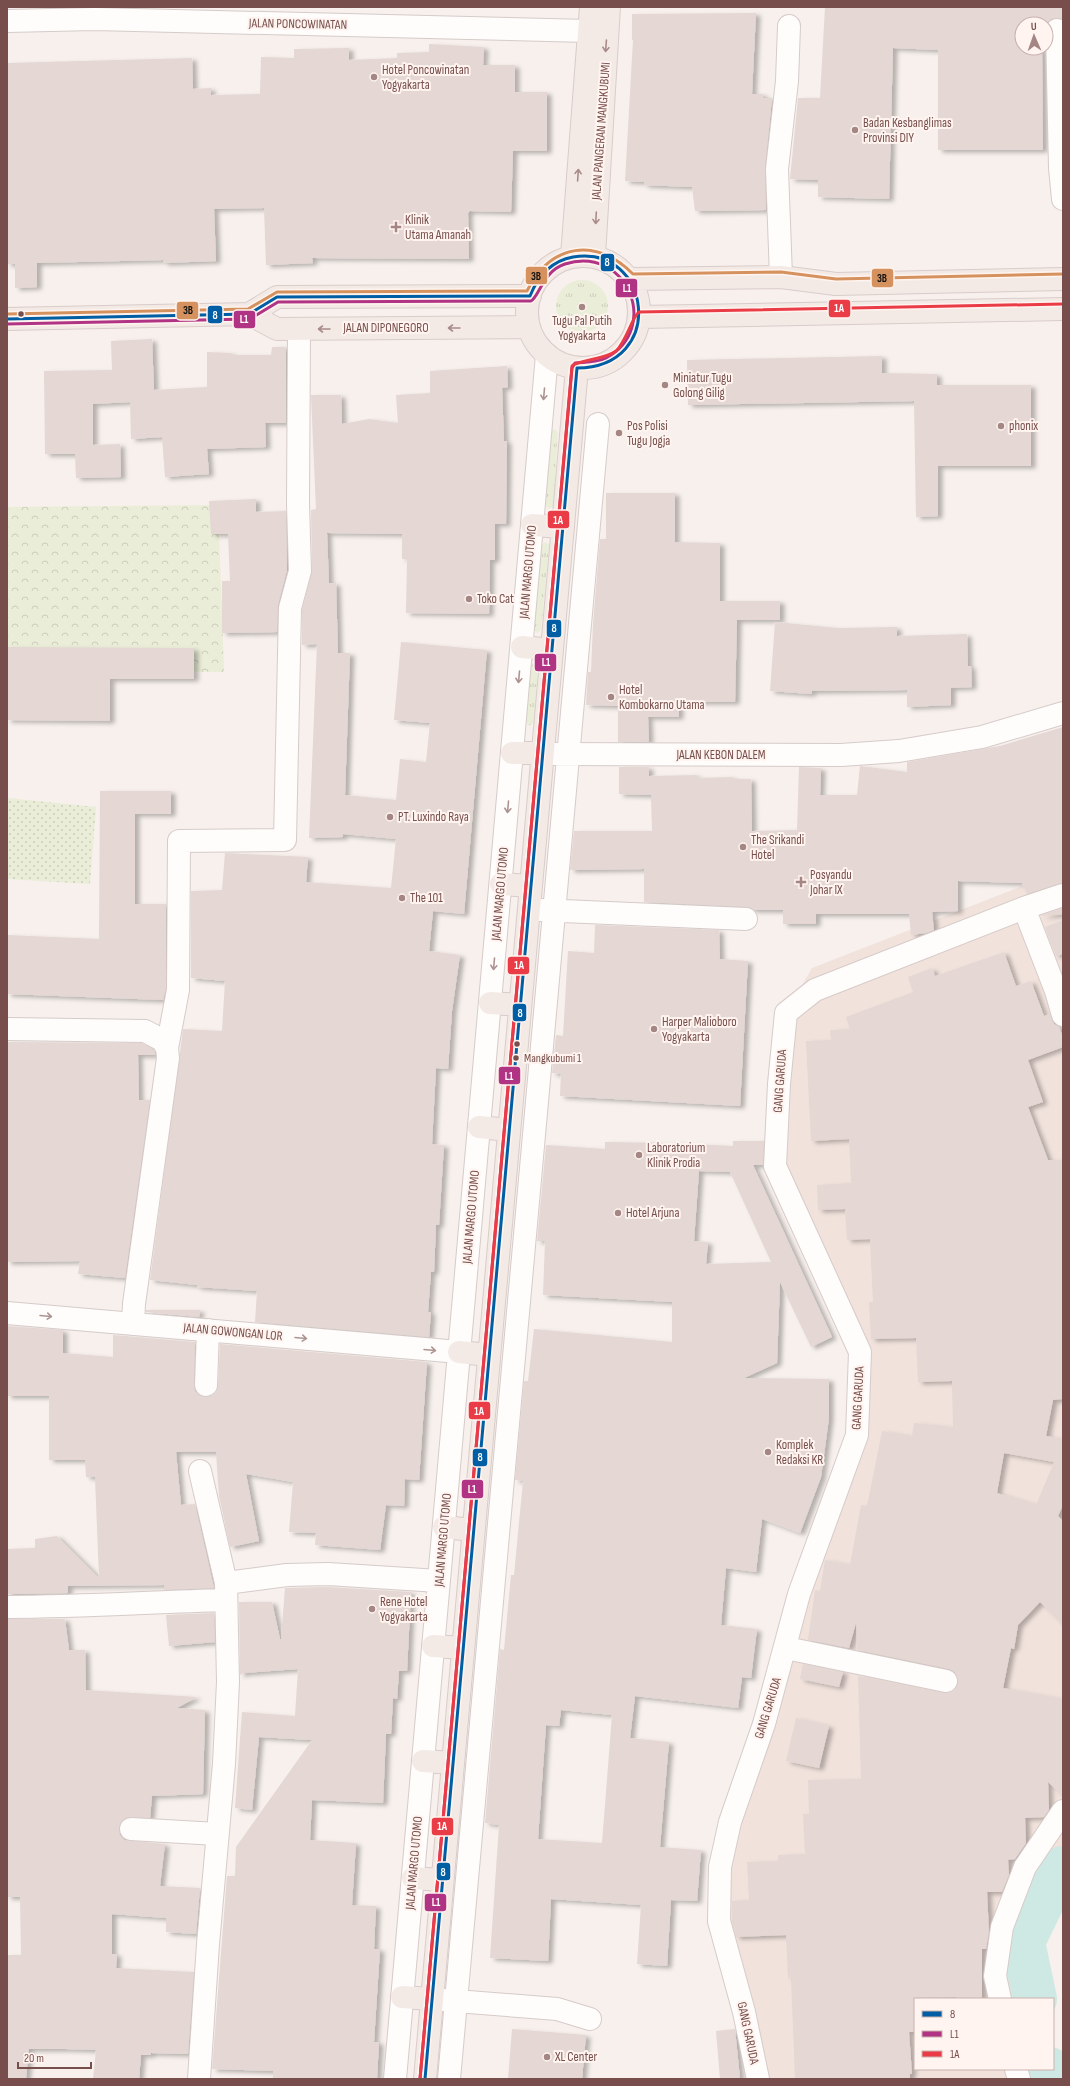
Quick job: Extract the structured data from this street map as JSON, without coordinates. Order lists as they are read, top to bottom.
{
  "streets": {
    "main road": ["JALAN PANGERAN MANGKUBUMI", "JALAN DIPONEGORO"],
    "street": [
      "JALAN PONCOWINATAN",
      "JALAN MARGO UTOMO",
      "JALAN KEBON DALEM",
      "GANG GARUDA",
      "JALAN GOWONGAN LOR"
    ]
  },
  "crossings": [
    ["JALAN PONCOWINATAN", "JALAN PANGERAN MANGKUBUMI"],
    ["JALAN PANGERAN MANGKUBUMI", "JALAN DIPONEGORO"],
    ["JALAN PANGERAN MANGKUBUMI", "JALAN MARGO UTOMO"],
    ["JALAN DIPONEGORO", "JALAN MARGO UTOMO"],
    ["JALAN MARGO UTOMO", "JALAN GOWONGAN LOR"]
  ],
  "one_way": ["JALAN GOWONGAN LOR"],
  "places": {
    "other": [
      "Hotel Poncowinatan Yogyakarta",
      "Badan Kesbanglimas Provinsi DIY",
      "Tugu Pal Putih Yogyakarta",
      "Miniatur Tugu Golong Gilig",
      "phonix",
      "Pos Polisi Tugu Jogja",
      "Toko Cat",
      "Hotel Kombokarno Utama",
      "PT. Luxindo Raya",
      "The Srikandi Hotel",
      "The 101",
      "Harper Malioboro Yogyakarta",
      "Mangkubumi 1",
      "Laboratorium Klinik Prodia",
      "Hotel Arjuna",
      "Komplek Redaksi KR",
      "Rene Hotel Yogyakarta",
      "XL Center"
    ],
    "health": ["Klinik Utama Amanah", "Posyandu Johar IX"]
  },
  "lines": [
    "transit line 3B",
    "transit line 8",
    "transit line L1",
    "transit line 1A"
  ],
  "legend": ["8", "L1", "1A"],
  "scale_bar": "20 m",
  "north": "top"
}
